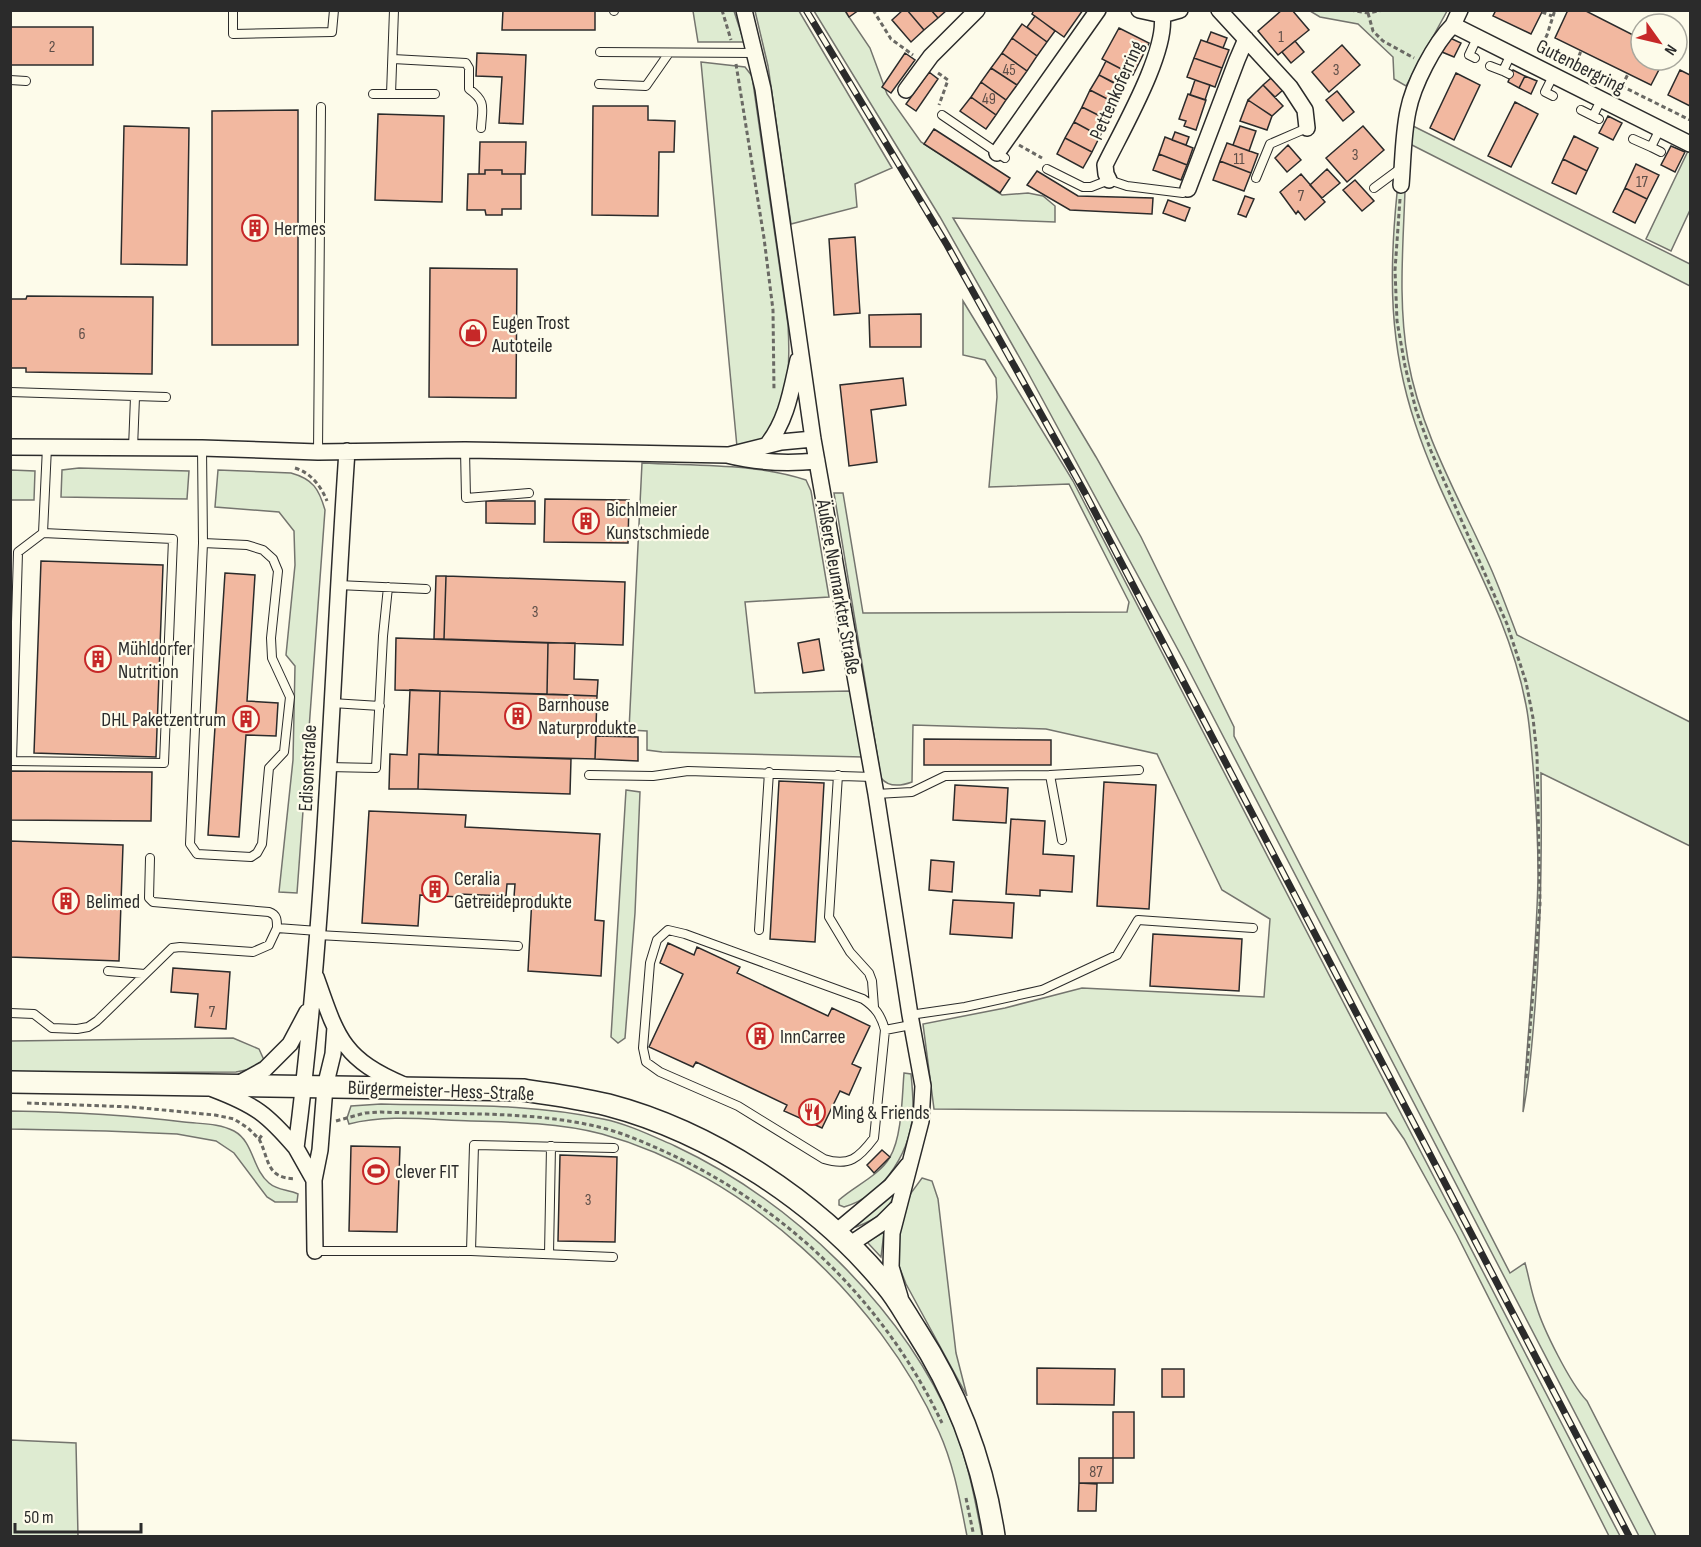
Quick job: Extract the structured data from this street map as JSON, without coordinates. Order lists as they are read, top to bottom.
{
  "streets": {
    "main road": ["Äußere Neumarkter Straße", "Bürgermeister-Hess-Straße"],
    "street": ["Gutenbergring", "Pettenkoferring", "Edisonstraße"]
  },
  "crossings": [
    ["Äußere Neumarkter Straße", "Bürgermeister-Hess-Straße"],
    ["Edisonstraße", "Bürgermeister-Hess-Straße"]
  ],
  "places": {
    "building": [
      "Hermes",
      "Bichlmeier Kunstschmiede",
      "Mühldorfer Nutrition",
      "Barnhouse Naturprodukte",
      "DHL Paketzentrum",
      "Ceralia Getreideprodukte",
      "Belimed",
      "InnCarree"
    ],
    "shop": ["Eugen Trost Autoteile"],
    "restaurant": ["Ming & Friends"],
    "sports": ["clever FIT"]
  },
  "house_numbers": [
    "1",
    "2",
    "45",
    "3",
    "49",
    "3",
    "11",
    "17",
    "7",
    "6",
    "3",
    "7",
    "3",
    "87"
  ],
  "scale_bar": "50 m",
  "north": "bottom right"
}
